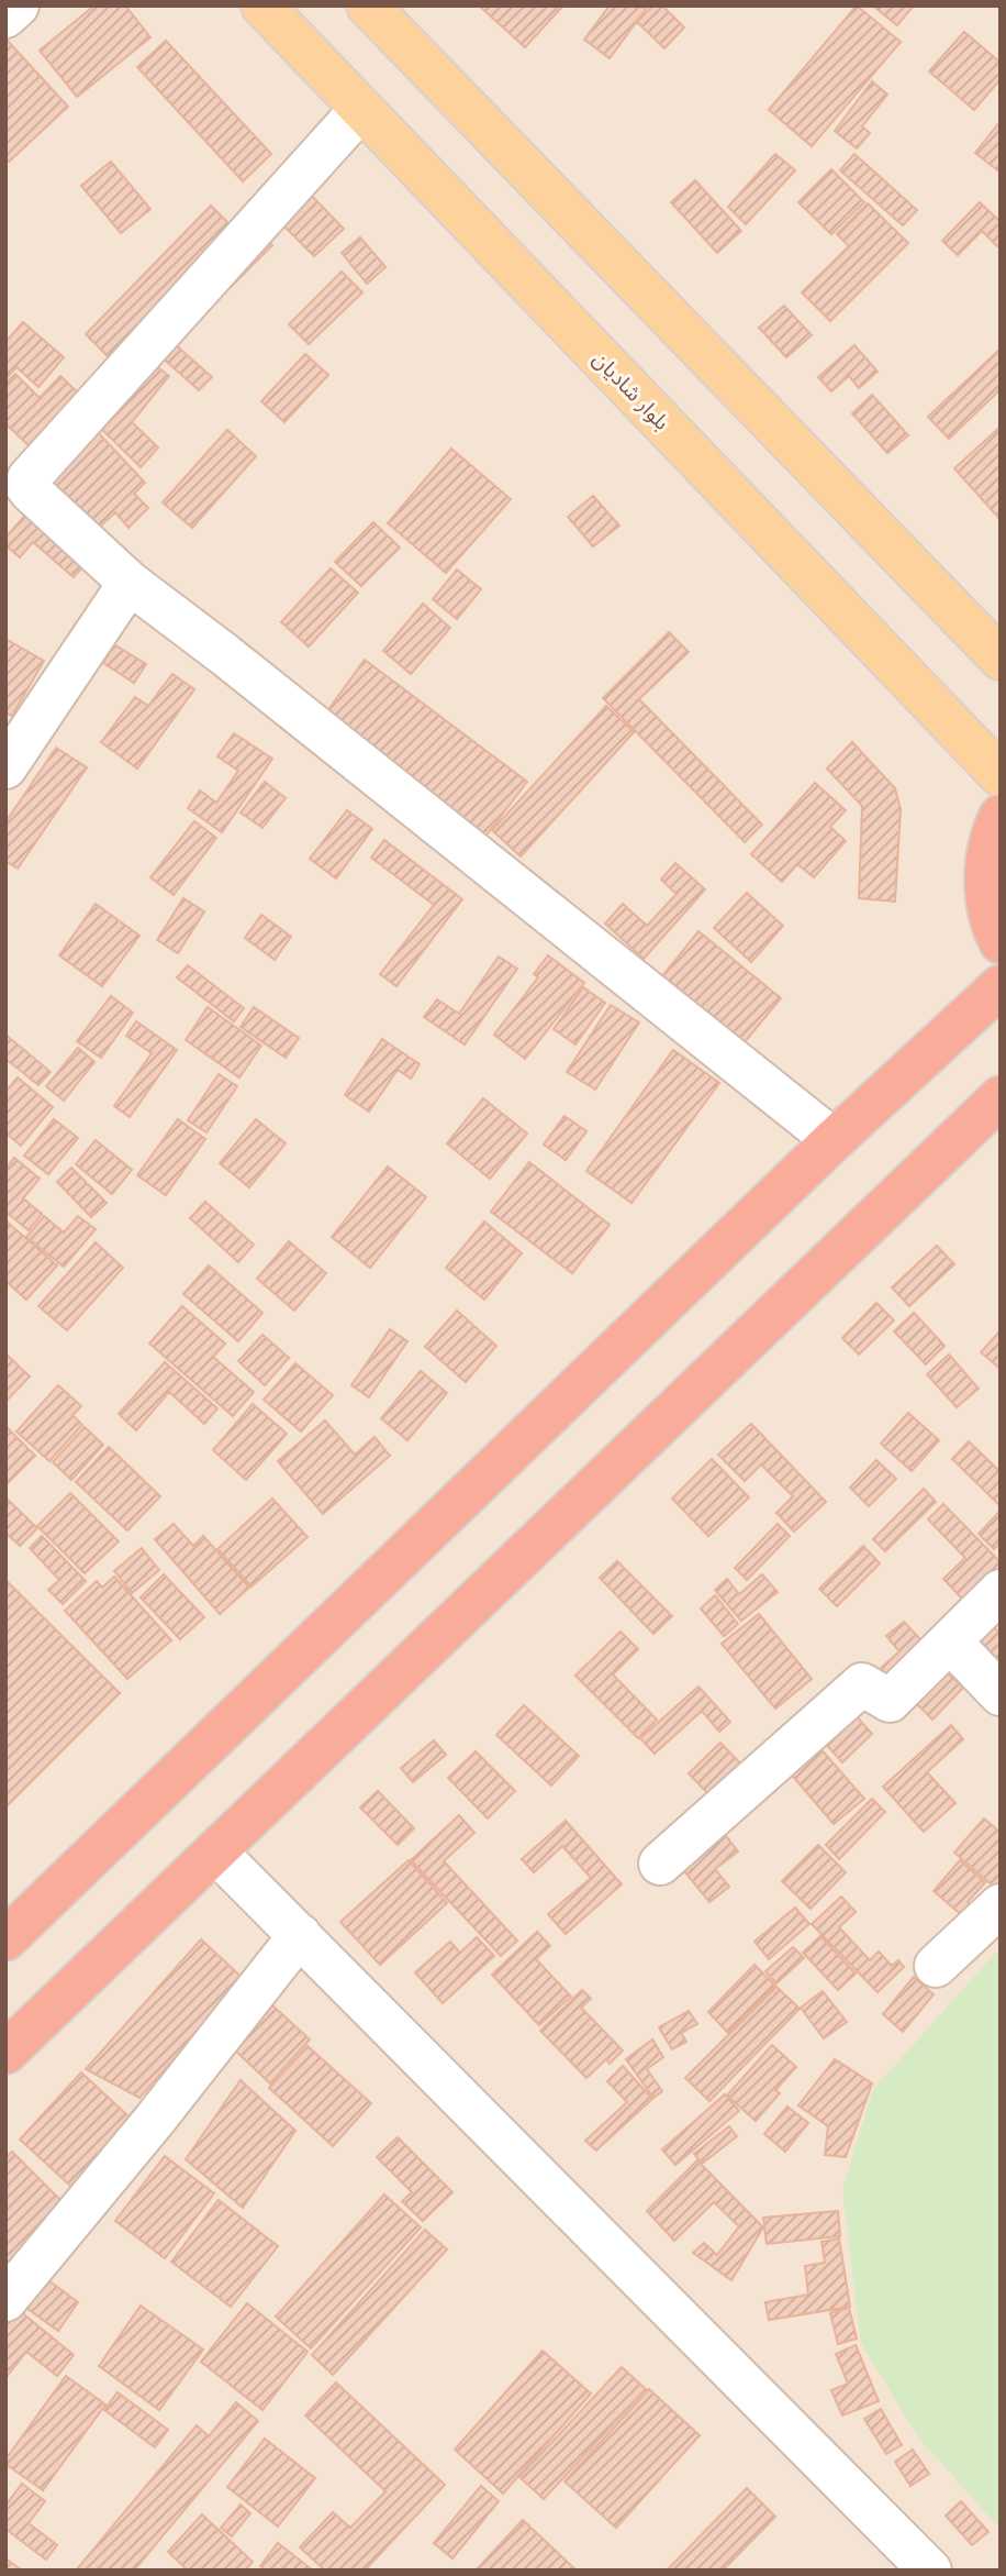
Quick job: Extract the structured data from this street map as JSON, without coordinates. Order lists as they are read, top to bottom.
{
  "streets": {
    "main road": ["بلوار شادیان"]
  }
}
